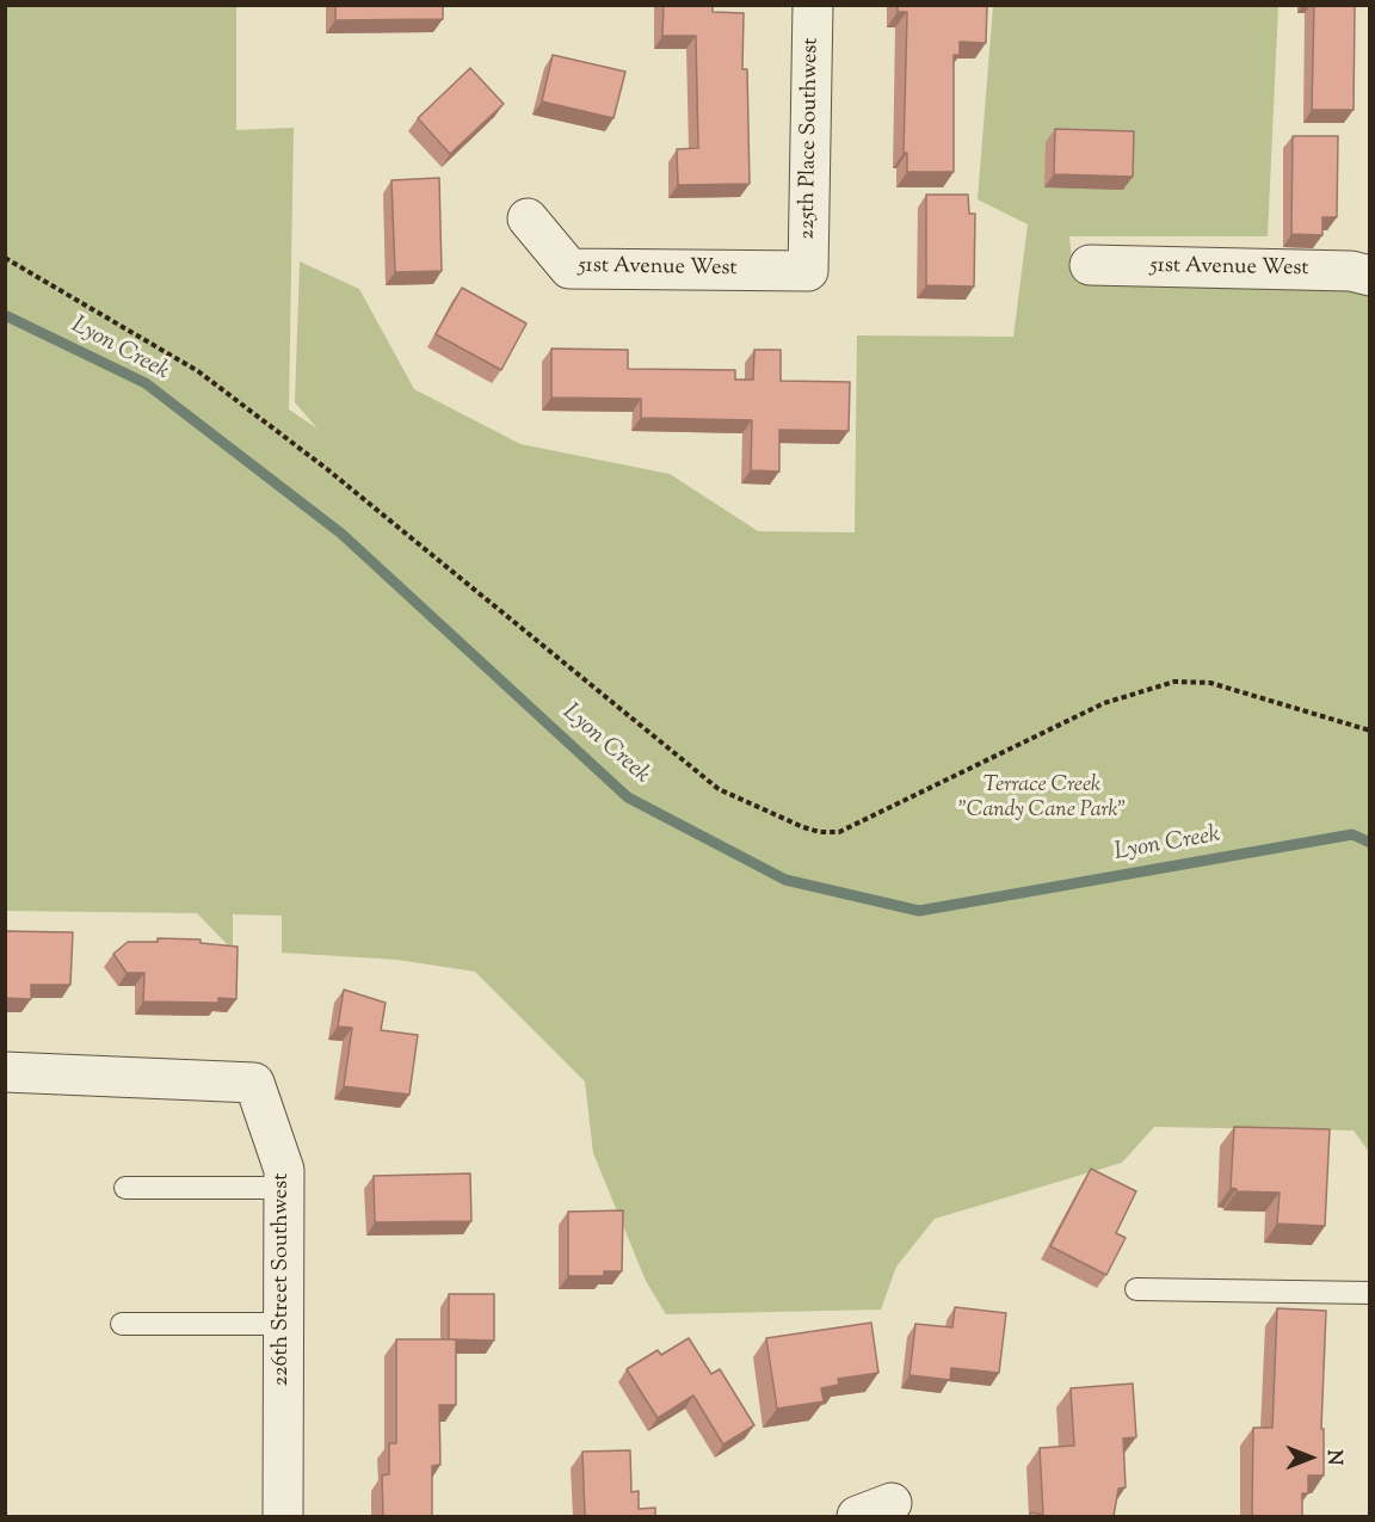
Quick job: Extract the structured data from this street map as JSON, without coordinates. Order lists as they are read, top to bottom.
{
  "streets": {
    "street": ["225th Place Southwest", "51st Avenue West", "226th Street Southwest"]
  },
  "crossings": [
    ["225th Place Southwest", "51st Avenue West"]
  ],
  "water": ["Lyon Creek"],
  "parks": ["Terrace Creek \"Candy Cane Park\""],
  "north": "right"
}
